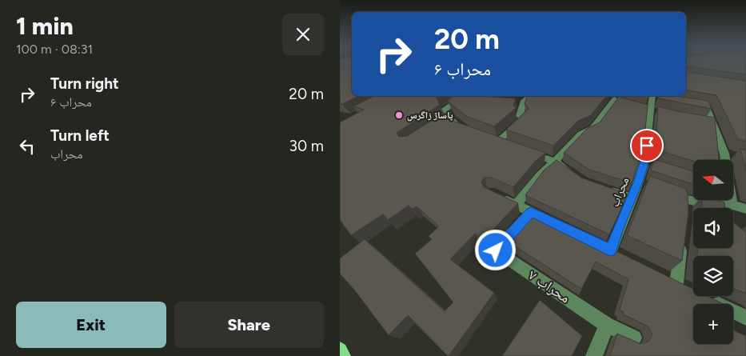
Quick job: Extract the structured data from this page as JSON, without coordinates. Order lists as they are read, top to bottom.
{
  "streets": {
    "street": ["محراب", "محراب ۷"]
  },
  "places": ["پاساژ زاگرس"],
  "north": "left",
  "page": {
    "heading": ["1 min", "100 m · 08:31"],
    "turn": ["20 m", "محراب ۶"],
    "list": [
      {
        "name": "Turn right",
        "note": "محراب ۶",
        "value": "20 m"
      },
      {
        "name": "Turn left",
        "note": "محراب",
        "value": "30 m"
      }
    ],
    "map_buttons": "+",
    "buttons": ["Exit", "Share"]
  }
}
